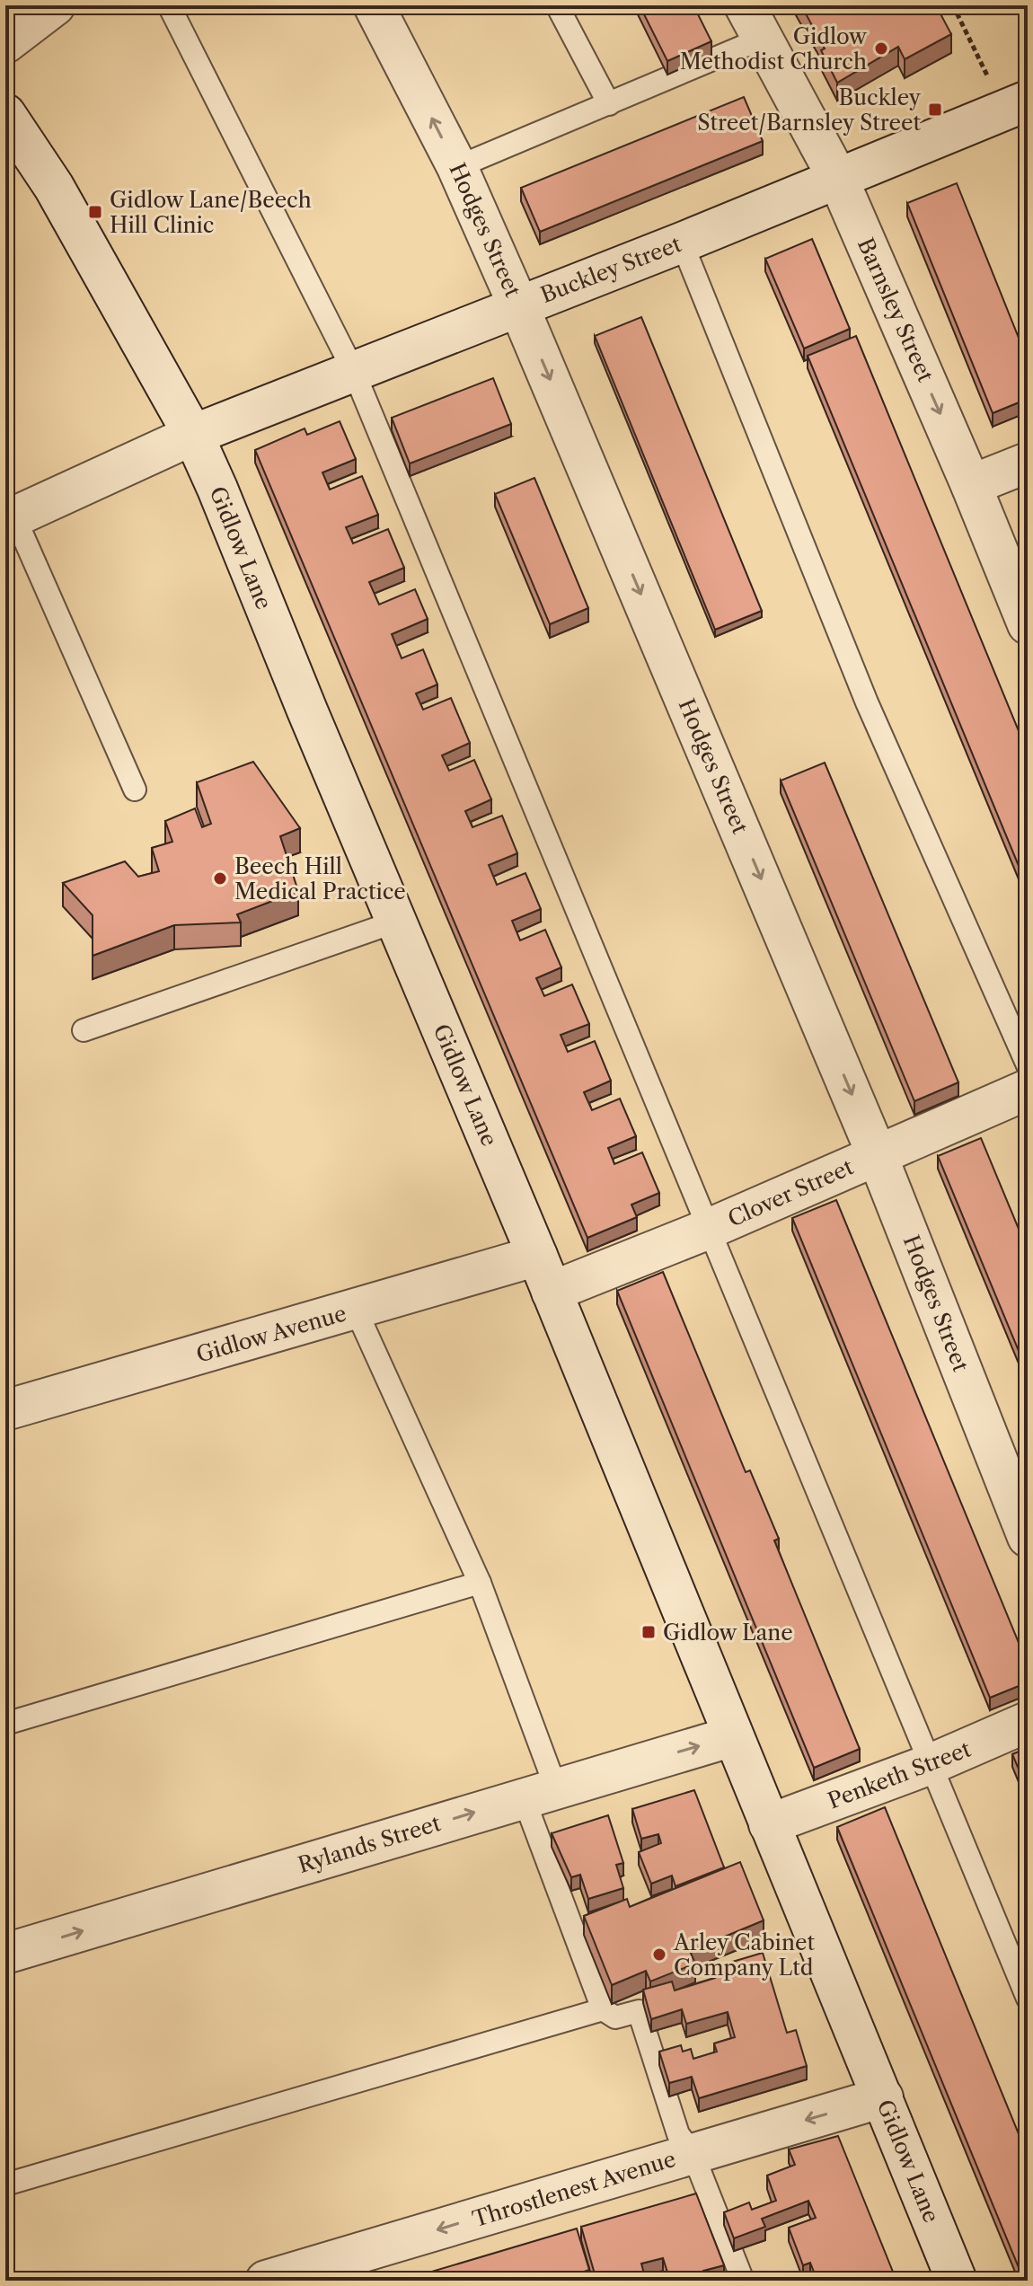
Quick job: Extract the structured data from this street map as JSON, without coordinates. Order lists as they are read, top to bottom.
{
  "streets": {
    "street": [
      "Hodges Street",
      "Buckley Street",
      "Barnsley Street",
      "Gidlow Lane",
      "Clover Street",
      "Gidlow Avenue",
      "Penketh Street",
      "Rylands Street",
      "Throstlenest Avenue"
    ]
  },
  "crossings": [
    ["Hodges Street", "Buckley Street"],
    ["Hodges Street", "Clover Street"],
    ["Buckley Street", "Barnsley Street"],
    ["Buckley Street", "Gidlow Lane"],
    ["Gidlow Lane", "Clover Street"],
    ["Gidlow Lane", "Gidlow Avenue"],
    ["Gidlow Lane", "Penketh Street"],
    ["Gidlow Lane", "Rylands Street"],
    ["Gidlow Lane", "Throstlenest Avenue"]
  ],
  "one_way": ["Barnsley Street", "Rylands Street", "Throstlenest Avenue"],
  "places": {
    "other": ["Gidlow Methodist Church", "Beech Hill Medical Practice", "Arley Cabinet Company Ltd"],
    "transit": ["Buckley Street/Barnsley Street", "Gidlow Lane/Beech Hill Clinic", "Gidlow Lane"]
  }
}
